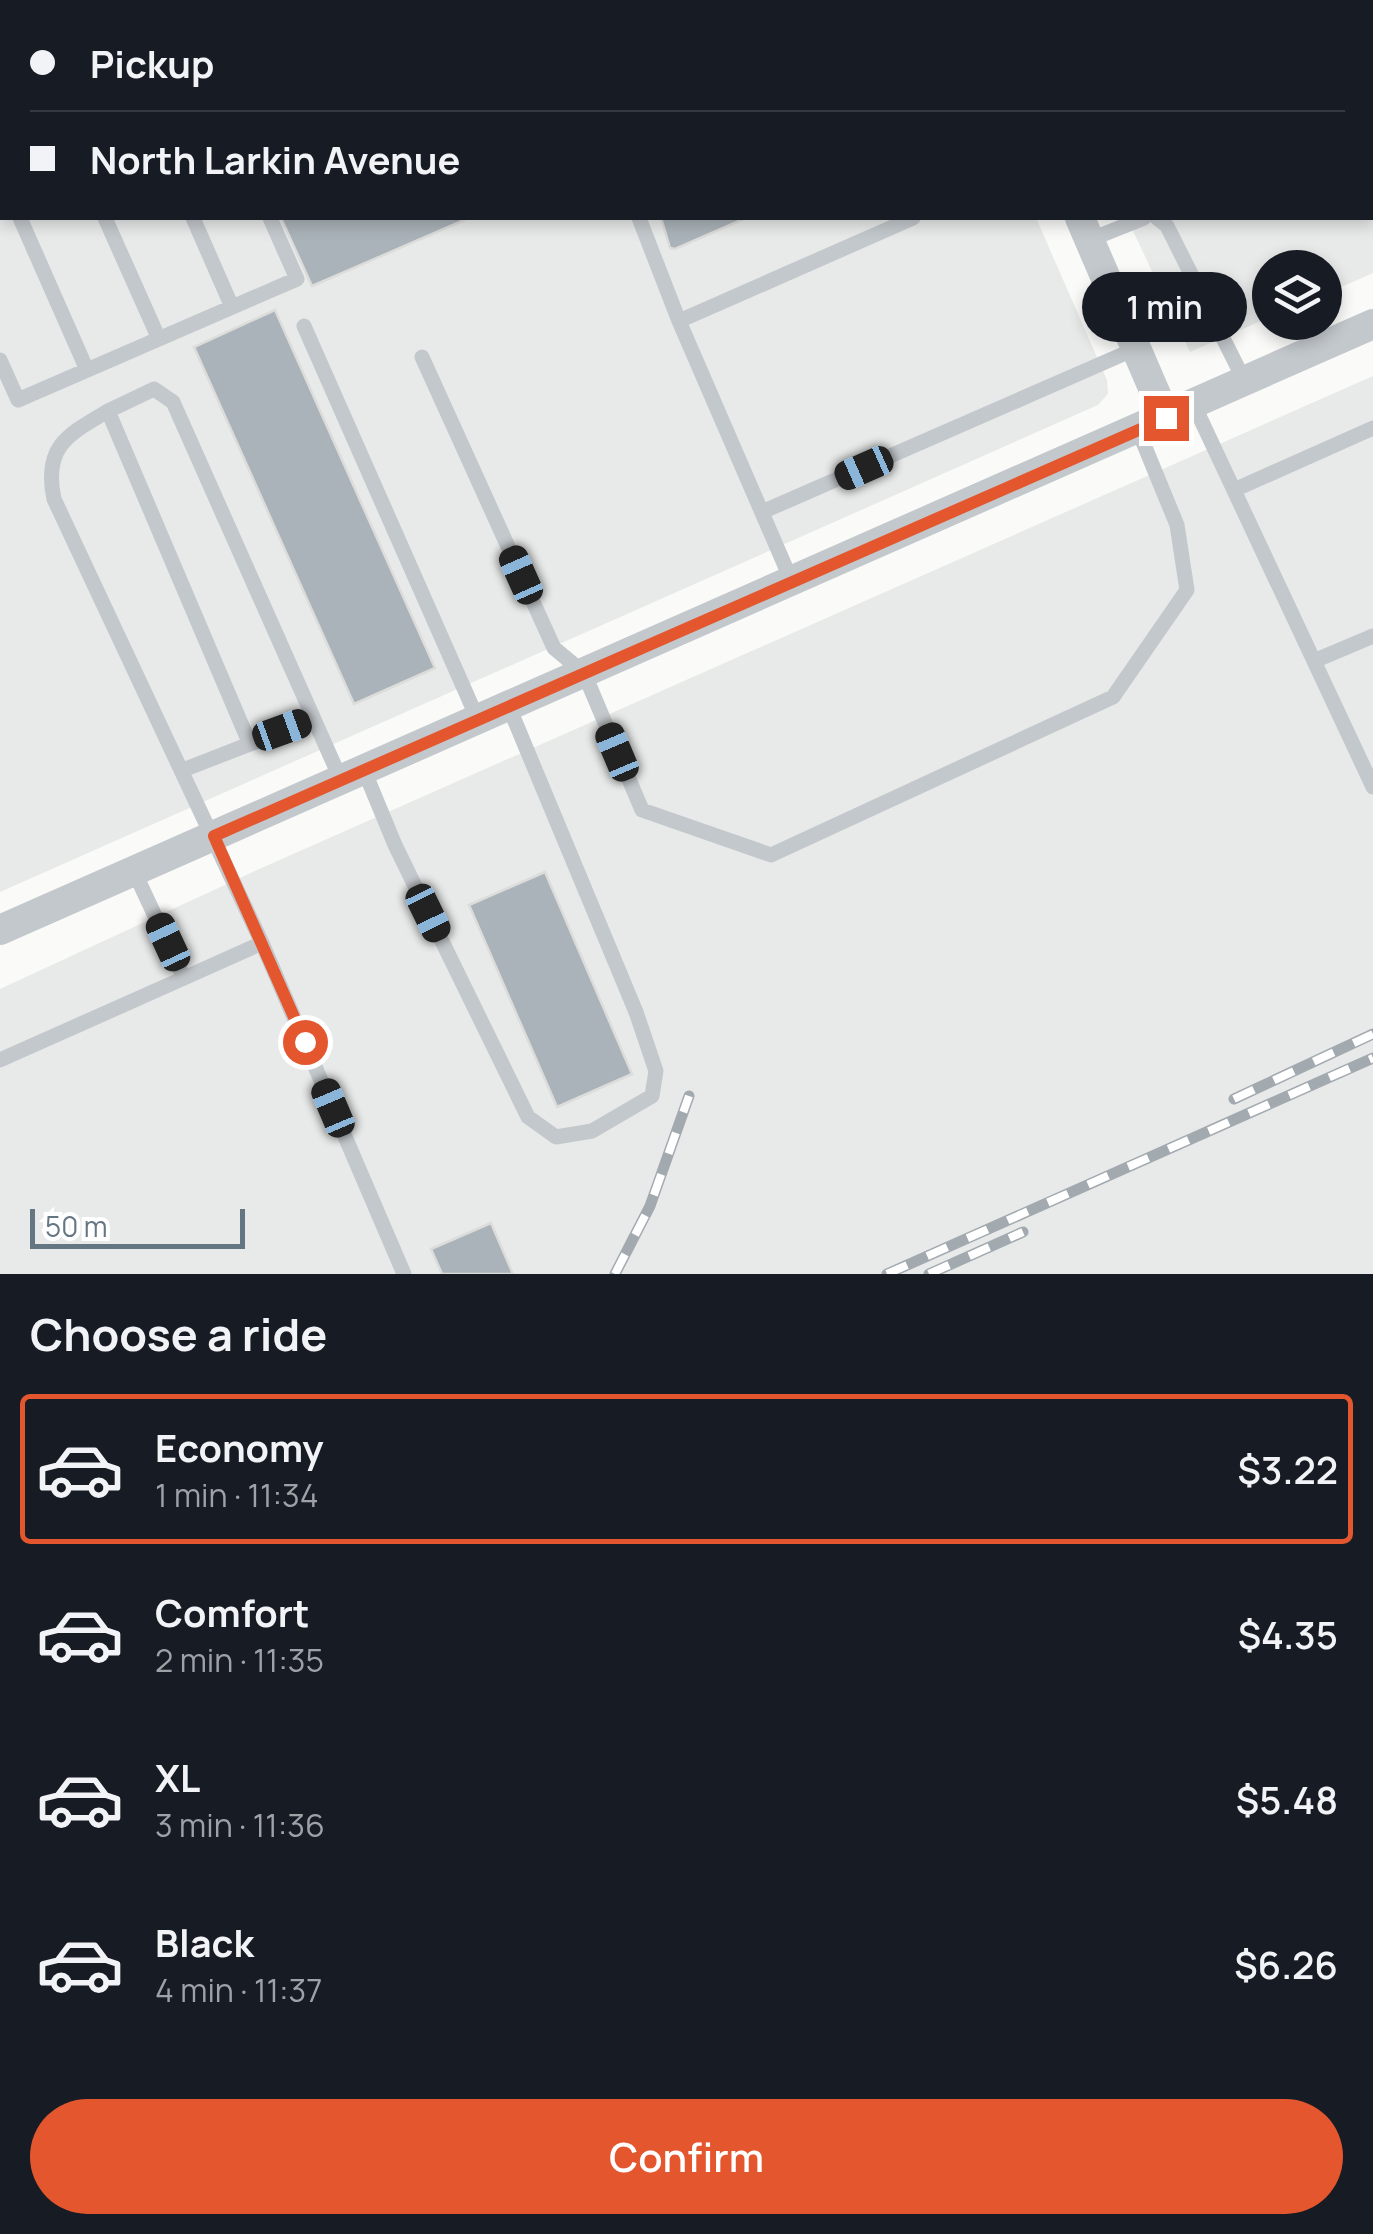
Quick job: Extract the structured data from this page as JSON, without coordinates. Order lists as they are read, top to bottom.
{
  "scale_bar": "50 m",
  "page": {
    "banner": ["Pickup", "North Larkin Avenue"],
    "bubble": "1 min",
    "scale": "50 m",
    "heading": "Choose a ride",
    "list": [
      {
        "name": "Economy",
        "note": "1 min · 11:34",
        "value": "$3.22"
      },
      {
        "name": "Comfort",
        "note": "2 min · 11:35",
        "value": "$4.35"
      },
      {
        "name": "XL",
        "note": "3 min · 11:36",
        "value": "$5.48"
      },
      {
        "name": "Black",
        "note": "4 min · 11:37",
        "value": "$6.26"
      }
    ],
    "buttons": "Confirm"
  }
}
